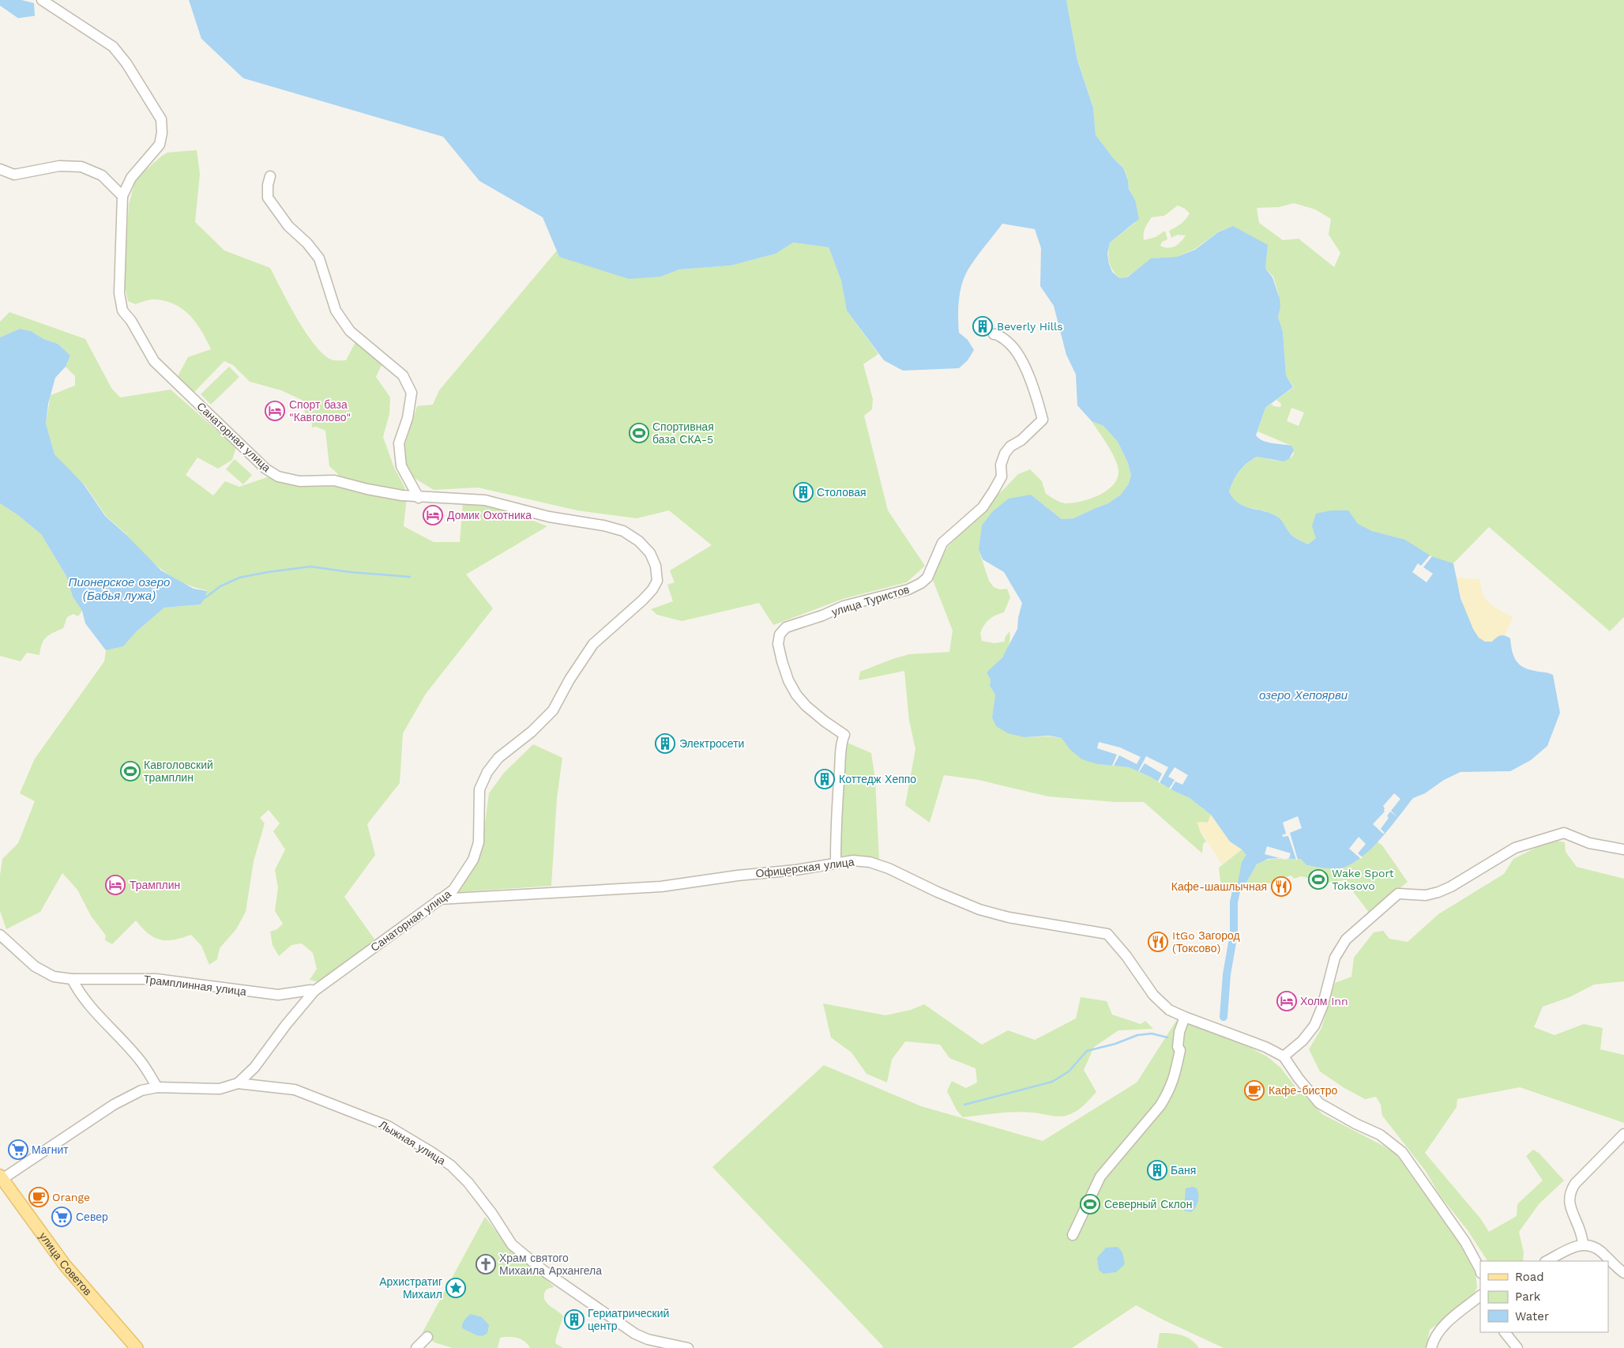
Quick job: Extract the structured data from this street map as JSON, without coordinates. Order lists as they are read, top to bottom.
{
  "streets": {
    "main road": ["улица Советов"],
    "street": [
      "Санаторная улица",
      "улица Туристов",
      "Офицерская улица",
      "Трамплинная улица",
      "Лыжная улица"
    ]
  },
  "crossings": [
    ["Санаторная улица", "Офицерская улица"],
    ["Санаторная улица", "Трамплинная улица"],
    ["Санаторная улица", "Лыжная улица"],
    ["Санаторная улица", "улица Советов"],
    ["улица Туристов", "Офицерская улица"]
  ],
  "water": ["Пионерское озеро (Бабья лужа)", "озеро Хепоярви"],
  "places": {
    "building": [
      "Beverly Hills",
      "Столовая",
      "Электросети",
      "Коттедж Хеппо",
      "Баня",
      "Гериатрический центр"
    ],
    "hotel": [
      "Спорт база \"Кавголово\"",
      "Домик Охотника",
      "Трамплин",
      "Холм Inn"
    ],
    "sports": [
      "Спортивная база СКА-5",
      "Кавголовский трамплин",
      "Wake Sport Toksovo",
      "Северный Склон"
    ],
    "restaurant": ["Кафе-шашлычная", "ItGo Загород (Токсово)"],
    "cafe": ["Кафе-бистро", "Orange"],
    "supermarket": ["Магнит", "Север"],
    "church": ["Храм святого Михаила Архангела"],
    "place": ["Архистратиг Михаил"]
  },
  "legend": ["Road", "Park", "Water"]
}
